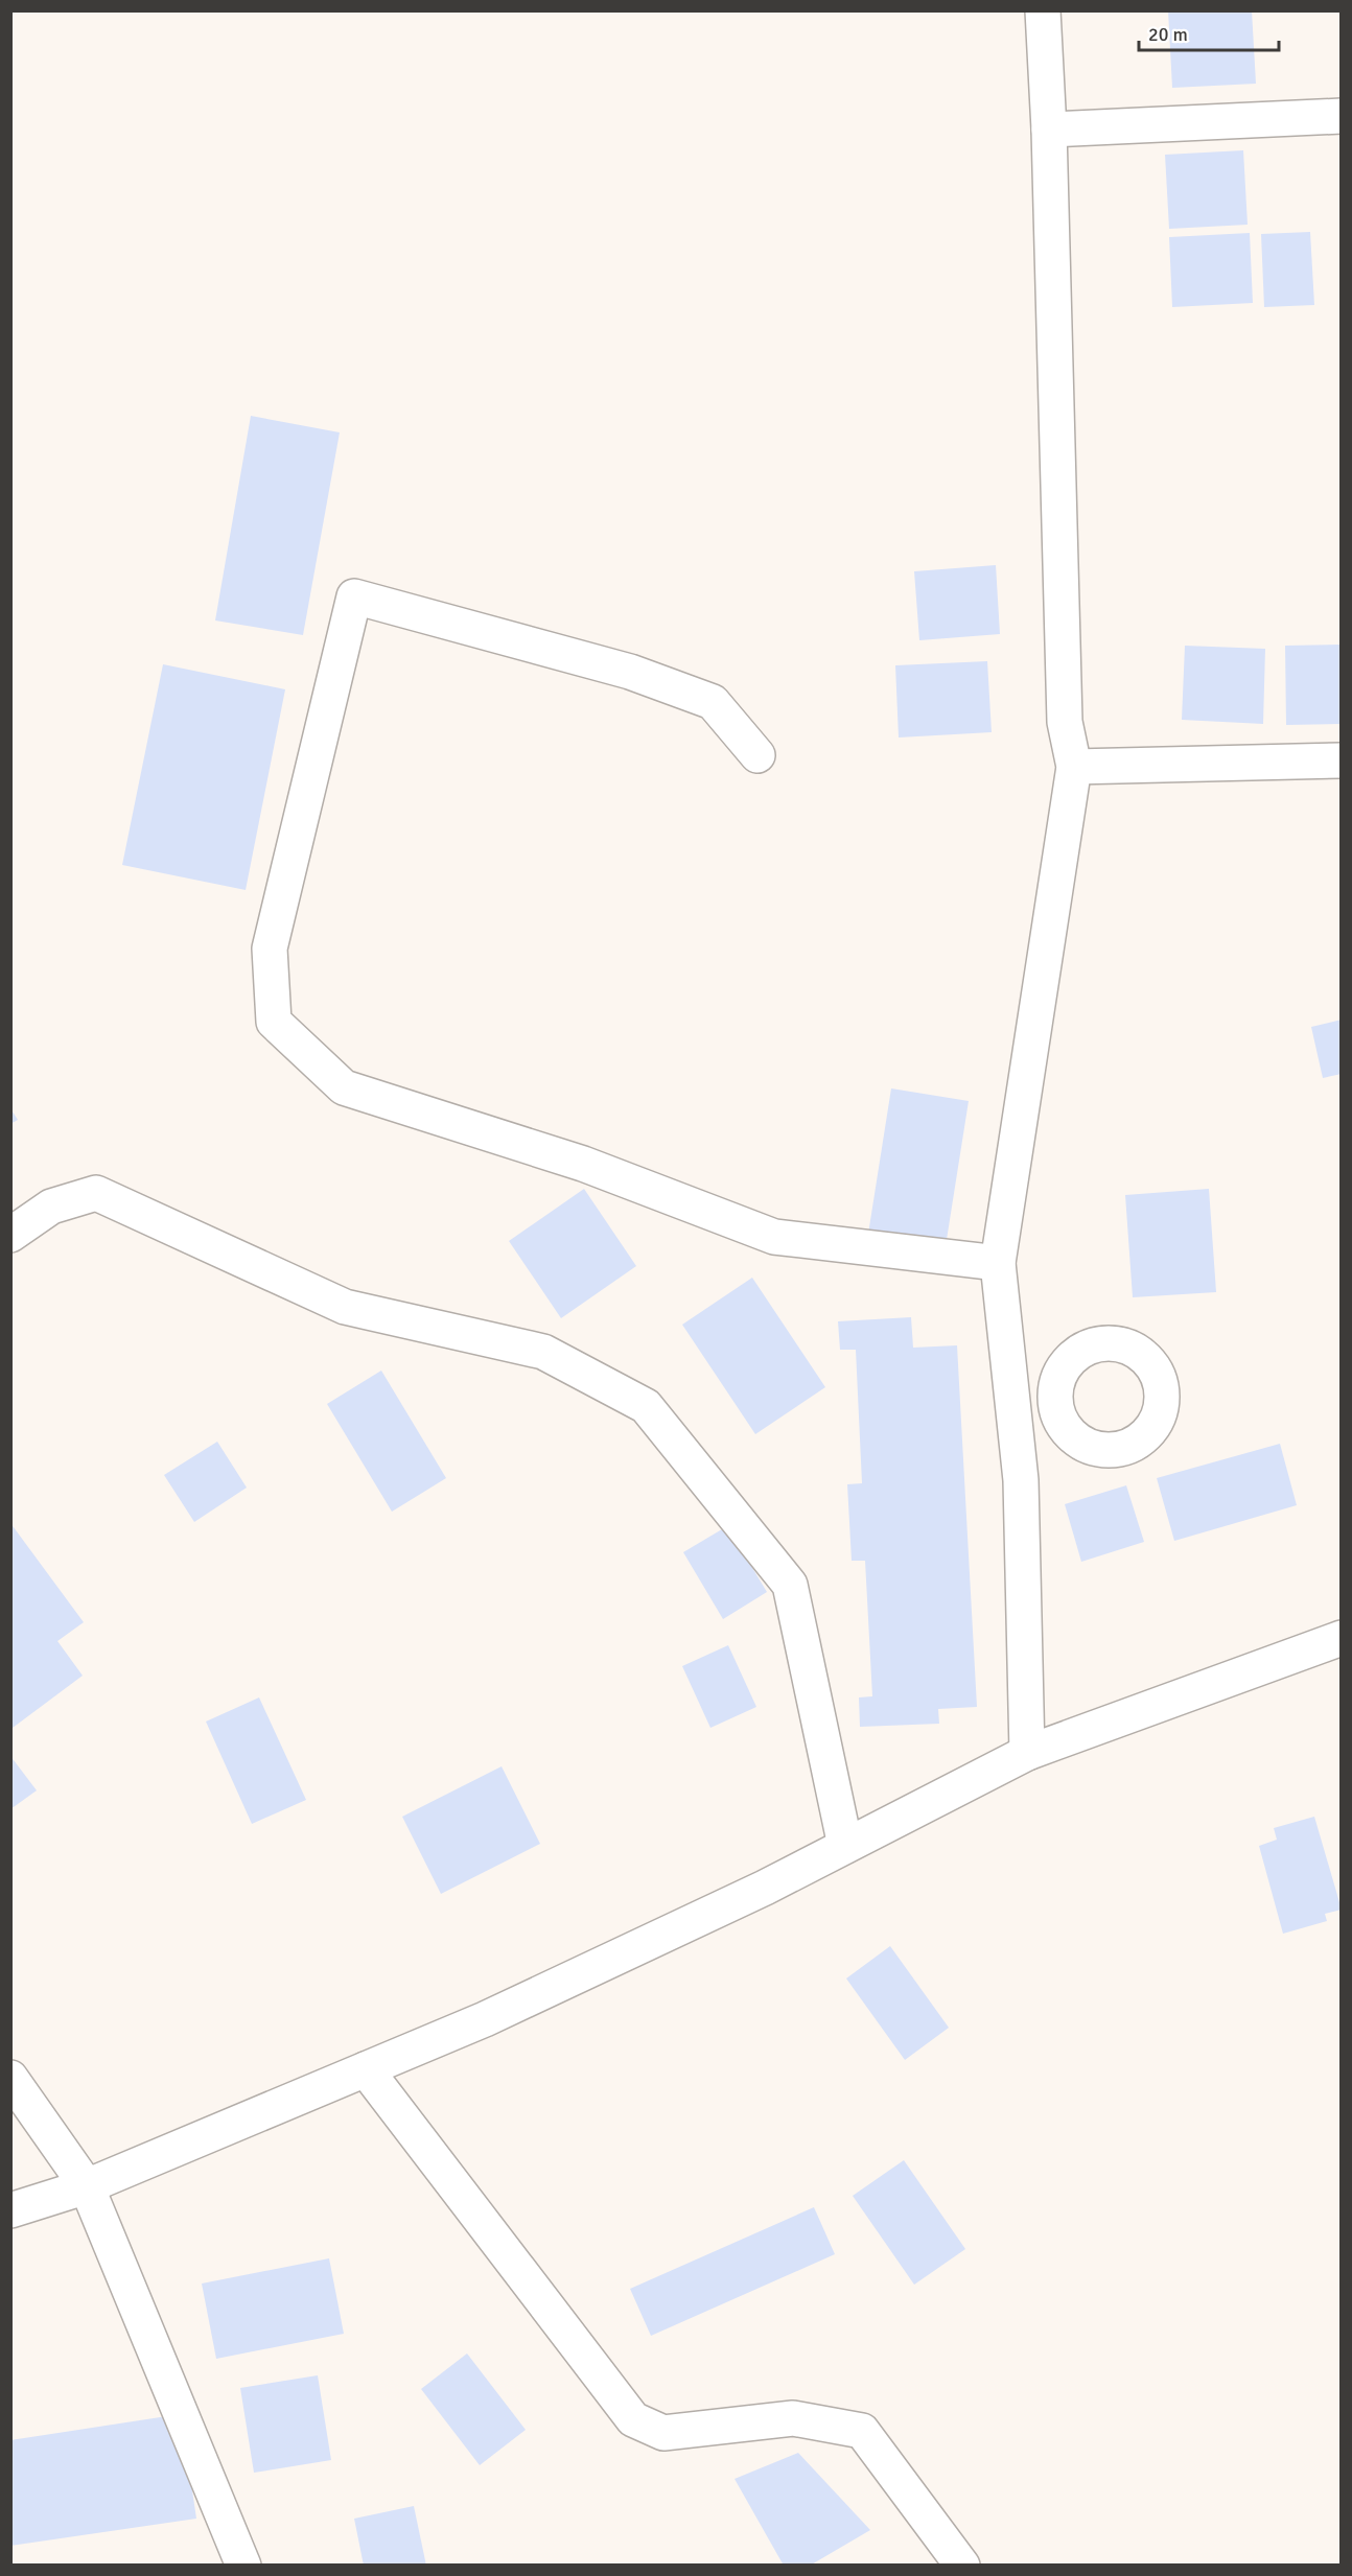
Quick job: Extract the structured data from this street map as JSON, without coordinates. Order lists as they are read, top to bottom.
{
  "scale_bar": "20 m"
}
